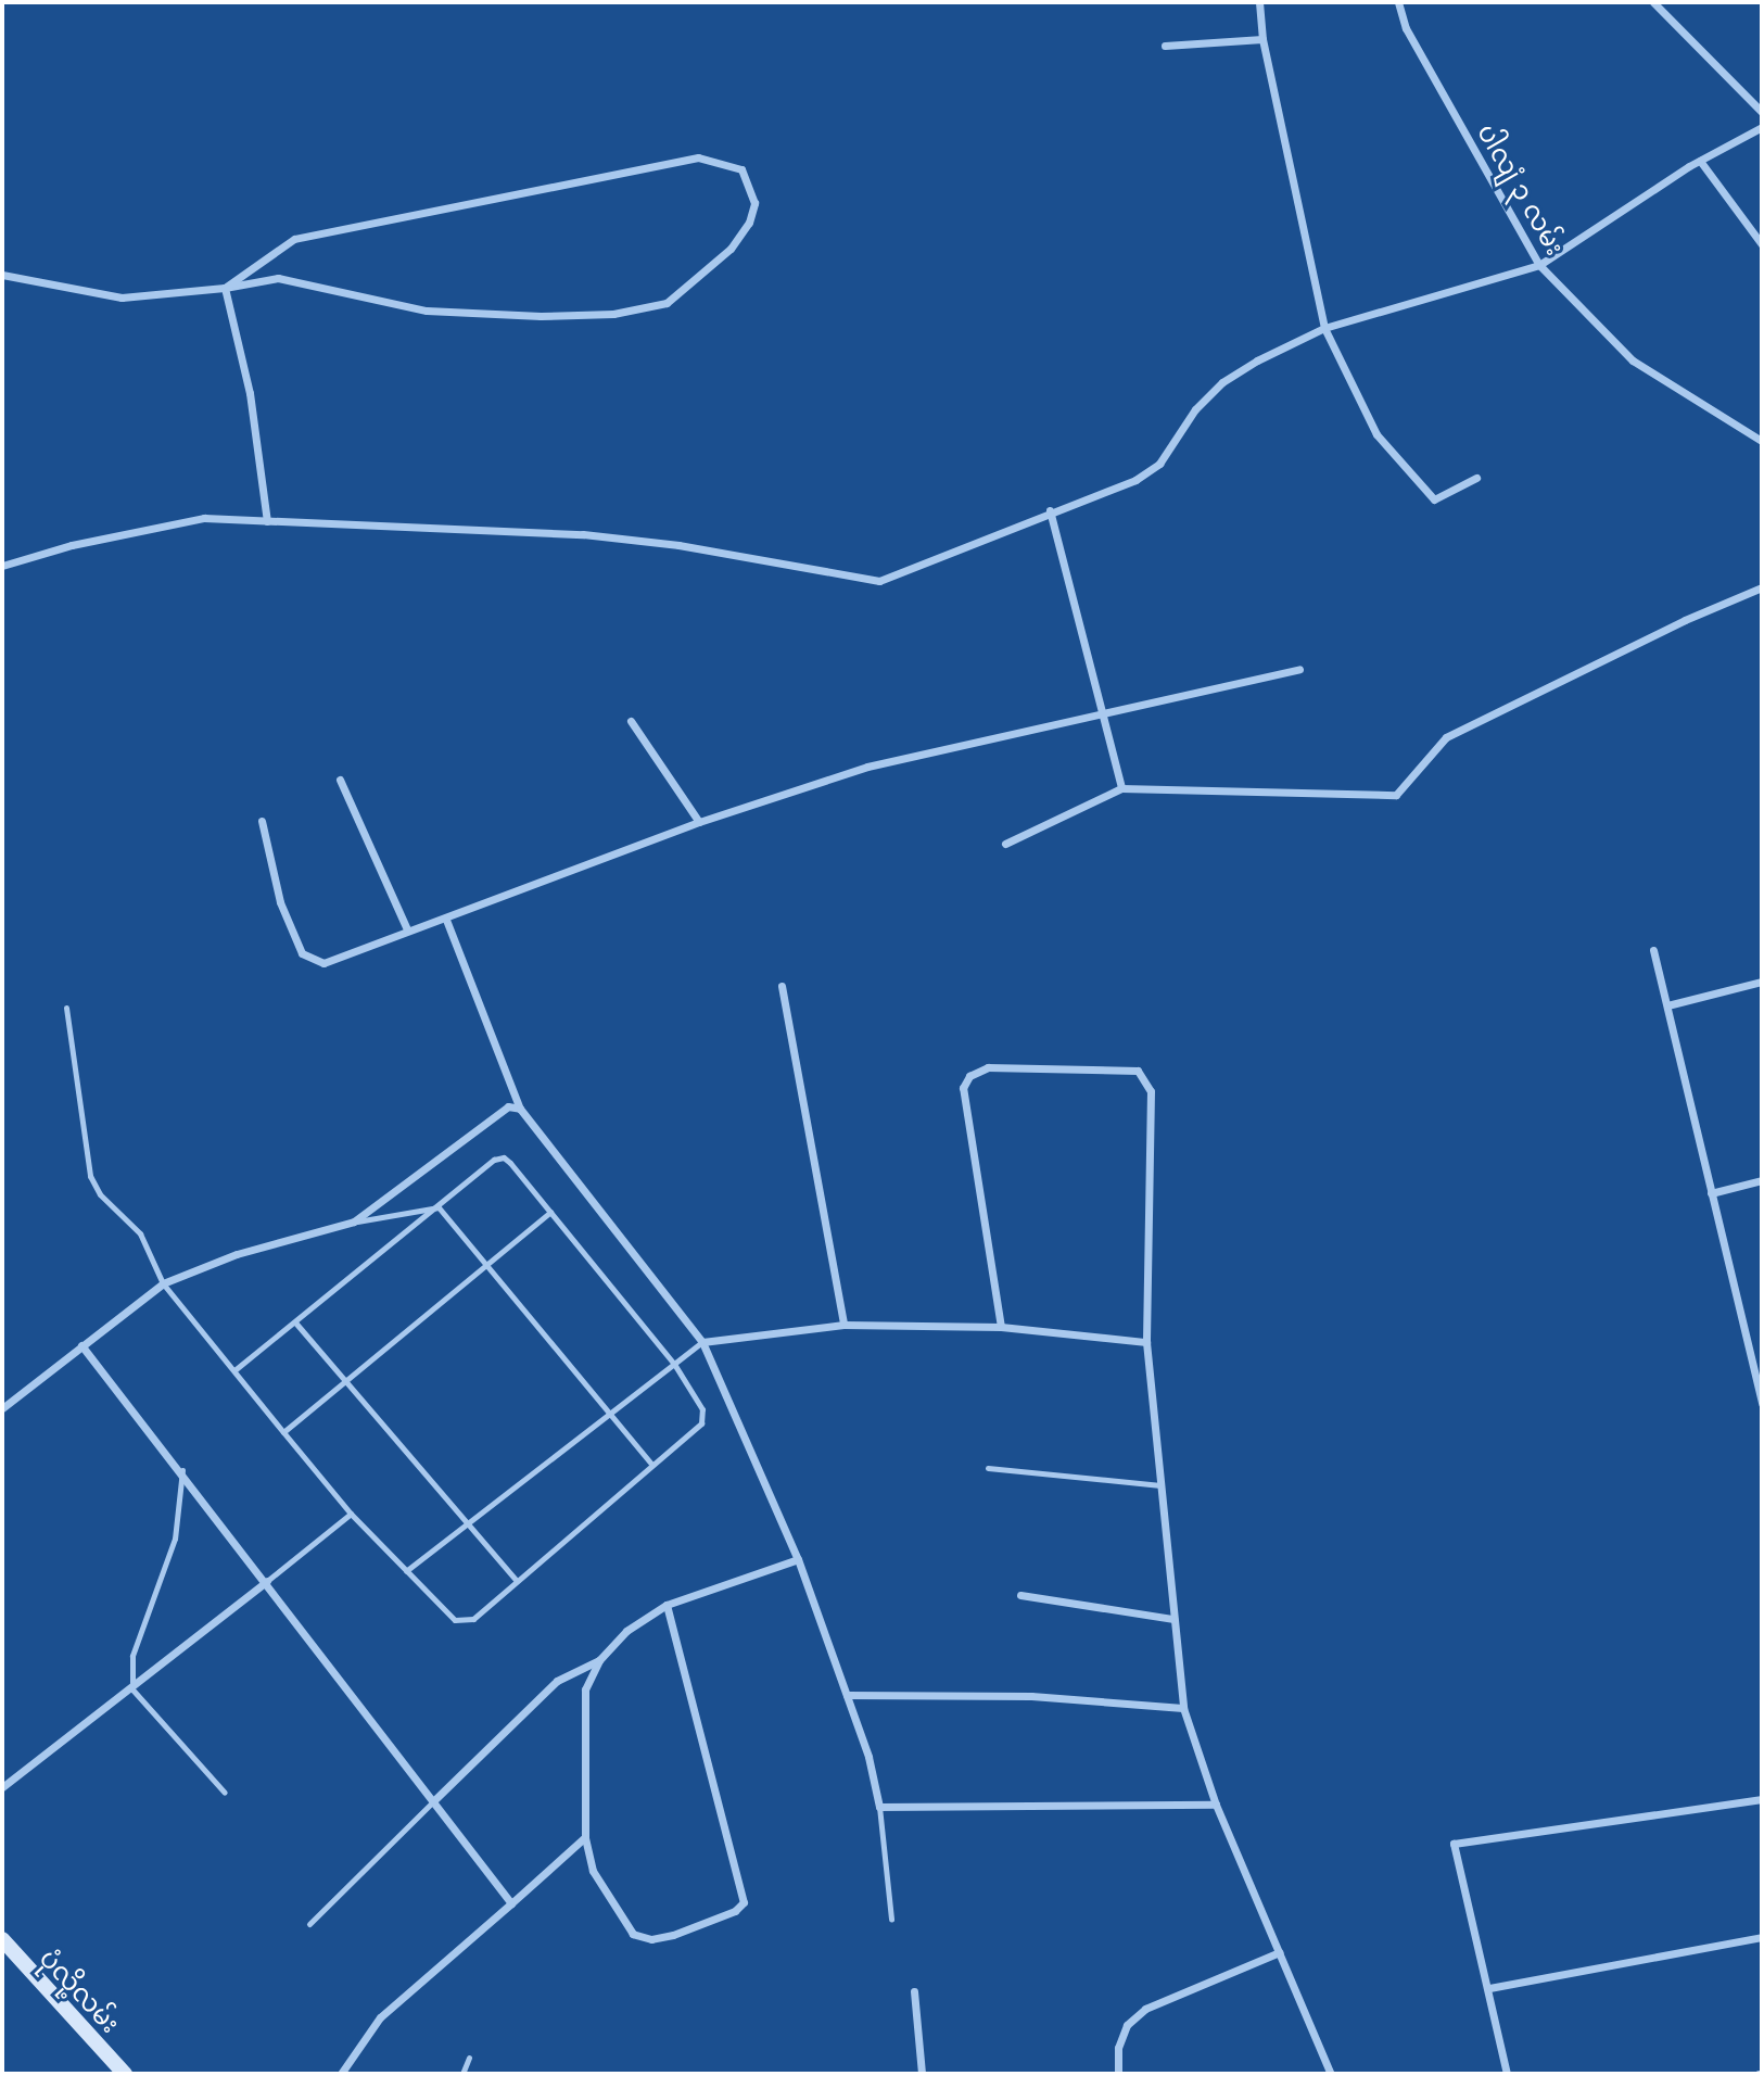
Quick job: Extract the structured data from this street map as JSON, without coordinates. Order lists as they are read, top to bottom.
{
  "streets": {
    "main road": ["ပုံလို့လမ်း"],
    "street": ["ပါလျံ ၃ လမ်း"]
  }
}
